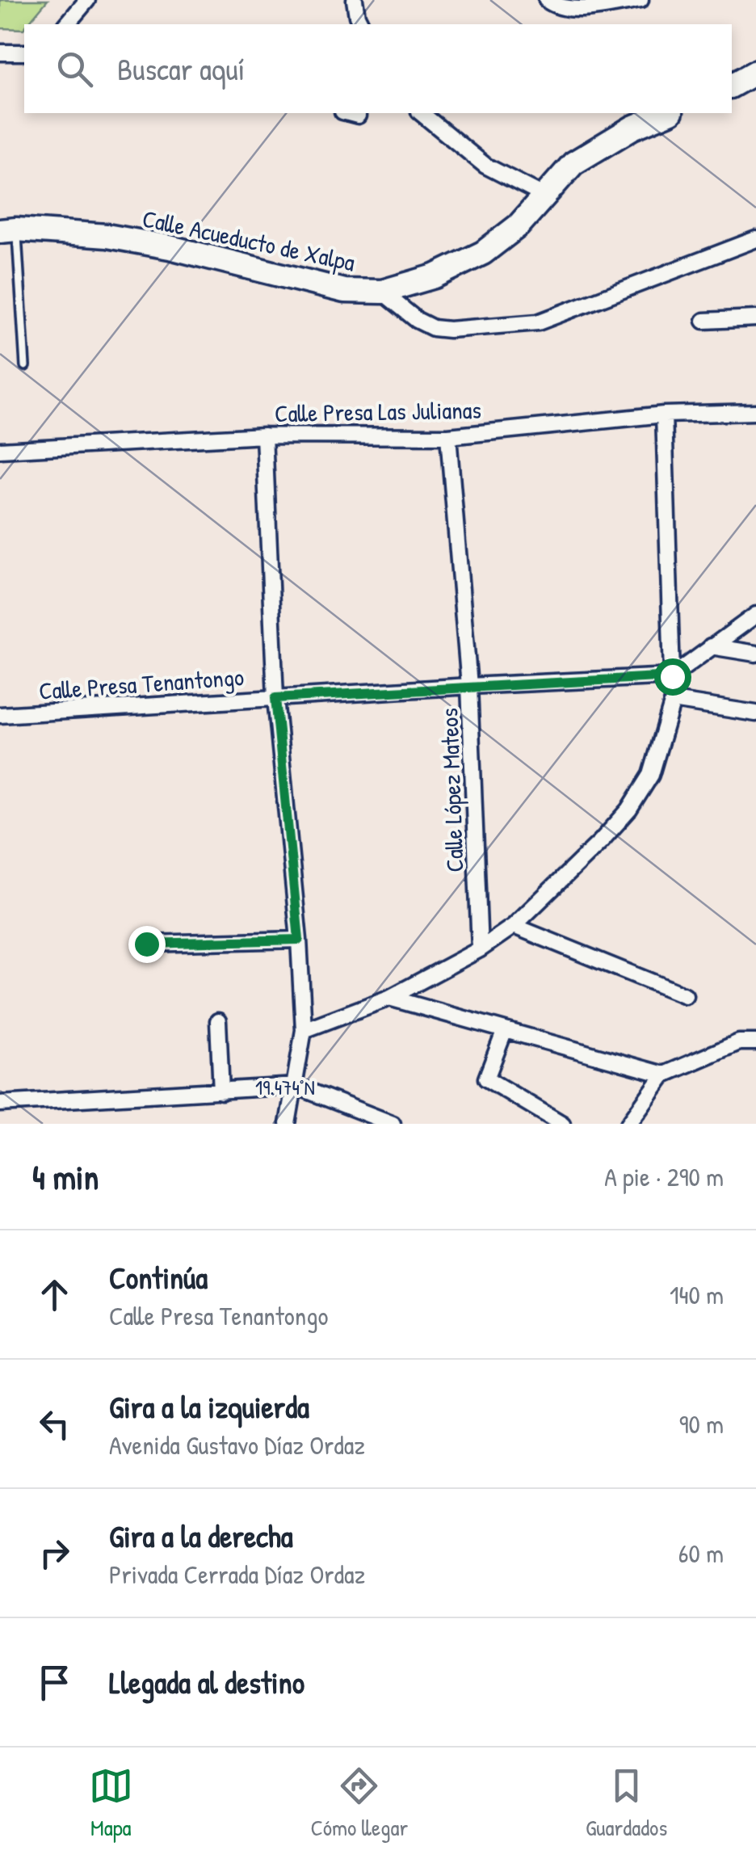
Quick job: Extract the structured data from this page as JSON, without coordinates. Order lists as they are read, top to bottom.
{
  "streets": {
    "street": [
      "Calle Acueducto de Xalpa",
      "Calle Presa Las Julianas",
      "Calle Presa Tenantongo",
      "Calle López Mateos"
    ]
  },
  "crossings": [
    ["Calle Presa Las Julianas", "Calle López Mateos"],
    ["Calle Presa Tenantongo", "Calle López Mateos"]
  ],
  "page": {
    "search": "Buscar aquí",
    "heading": ["4 min", "A pie · 290 m"],
    "list": [
      ["Continúa", "Calle Presa Tenantongo", "140 m"],
      ["Gira a la izquierda", "Avenida Gustavo Díaz Ordaz", "90 m"],
      ["Gira a la derecha", "Privada Cerrada Díaz Ordaz", "60 m"],
      "Llegada al destino"
    ],
    "nav": ["Mapa", "Cómo llegar", "Guardados"]
  },
  "coordinates": ["19.474°N"]
}
